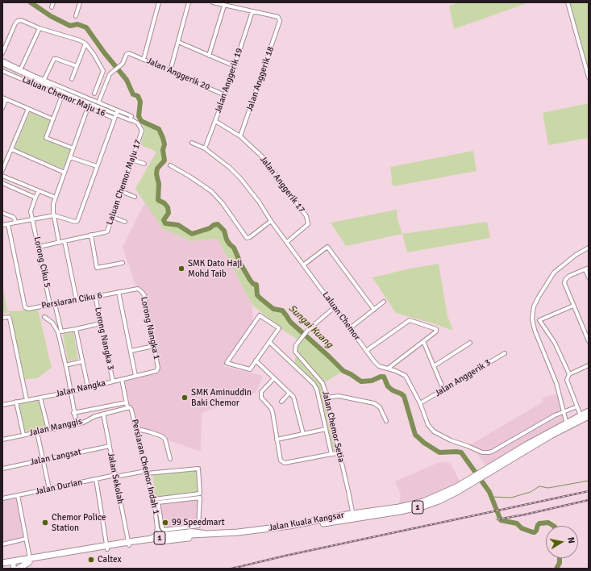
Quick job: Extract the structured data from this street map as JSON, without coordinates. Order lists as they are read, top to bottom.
{
  "streets": {
    "highway": ["1", "Jalan Kuala Kangsar"],
    "street": [
      "Jalan Anggerik 20",
      "Jalan Anggerik 18",
      "Jalan Anggerik 19",
      "Laluan Chemor Maju 16",
      "Laluan Chemor Maju 17",
      "Jalan Anggerik 17",
      "Lorong Ciku 5",
      "Persiaran Ciku 6",
      "Laluan Chemor",
      "Lorong Nangka 1",
      "Lorong Nangka 3",
      "Jalan Anggerik 3",
      "Jalan Nangka",
      "Jalan Chemor Setia",
      "Jalan Manggis",
      "Jalan Langsat",
      "Persiaran Chemor Indah 1",
      "Jalan Sekolah",
      "Jalan Durian"
    ]
  },
  "crossings": [
    ["Jalan Anggerik 20", "Jalan Anggerik 19"],
    ["Jalan Anggerik 18", "Jalan Anggerik 19"],
    ["Jalan Anggerik 18", "Jalan Anggerik 17"],
    ["Jalan Anggerik 19", "Jalan Anggerik 17"],
    ["Jalan Anggerik 19", "Laluan Chemor"],
    ["Jalan Anggerik 17", "Laluan Chemor"],
    ["Lorong Ciku 5", "Persiaran Ciku 6"],
    ["Persiaran Ciku 6", "Lorong Nangka 1"],
    ["Persiaran Ciku 6", "Lorong Nangka 3"],
    ["Laluan Chemor", "Jalan Anggerik 3"],
    ["Laluan Chemor", "Jalan Chemor Setia"],
    ["Lorong Nangka 1", "Jalan Nangka"],
    ["Lorong Nangka 3", "Jalan Nangka"],
    ["Jalan Chemor Setia", "Jalan Kuala Kangsar"],
    ["Jalan Manggis", "Persiaran Chemor Indah 1"],
    ["Jalan Manggis", "Jalan Sekolah"],
    ["Jalan Langsat", "Jalan Sekolah"],
    ["Persiaran Chemor Indah 1", "Jalan Durian"],
    ["Jalan Sekolah", "Jalan Durian"],
    ["Jalan Sekolah", "Jalan Kuala Kangsar"]
  ],
  "water": ["Sungai Kuang"],
  "places": [
    "SMK Dato Haji Mohd Taib",
    "SMK Aminuddin Baki Chemor",
    "Chemor Police Station",
    "99 Speedmart",
    "Caltex"
  ],
  "north": "right"
}
